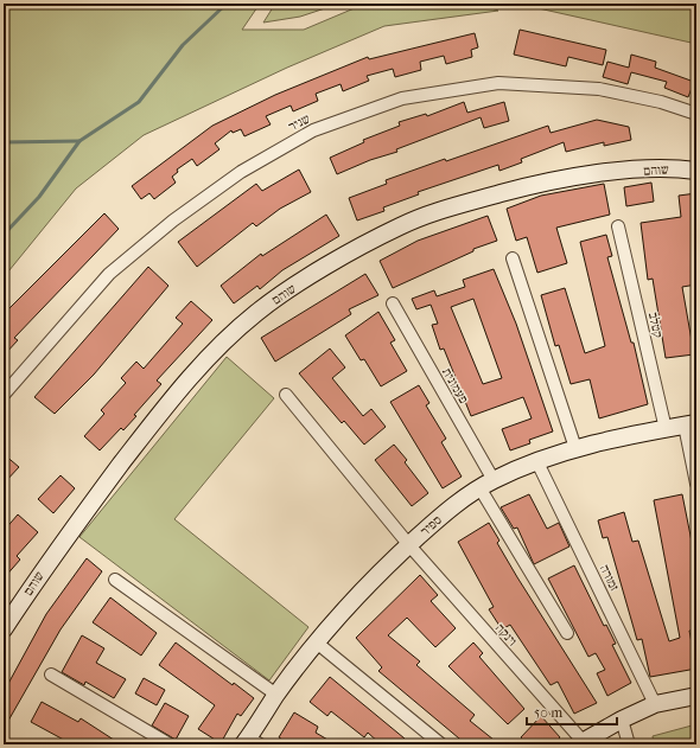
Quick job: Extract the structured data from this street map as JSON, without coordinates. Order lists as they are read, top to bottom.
{
  "streets": {
    "street": [
      "שניר",
      "שוהם",
      "קטלב",
      "פעמונית",
      "ספיר",
      "זמורה",
      "וינקה"
    ]
  },
  "crossings": [
    ["קטלב", "ספיר"],
    ["פעמונית", "ספיר"],
    ["ספיר", "זמורה"],
    ["ספיר", "וינקה"]
  ],
  "scale_bar": "50 m"
}
